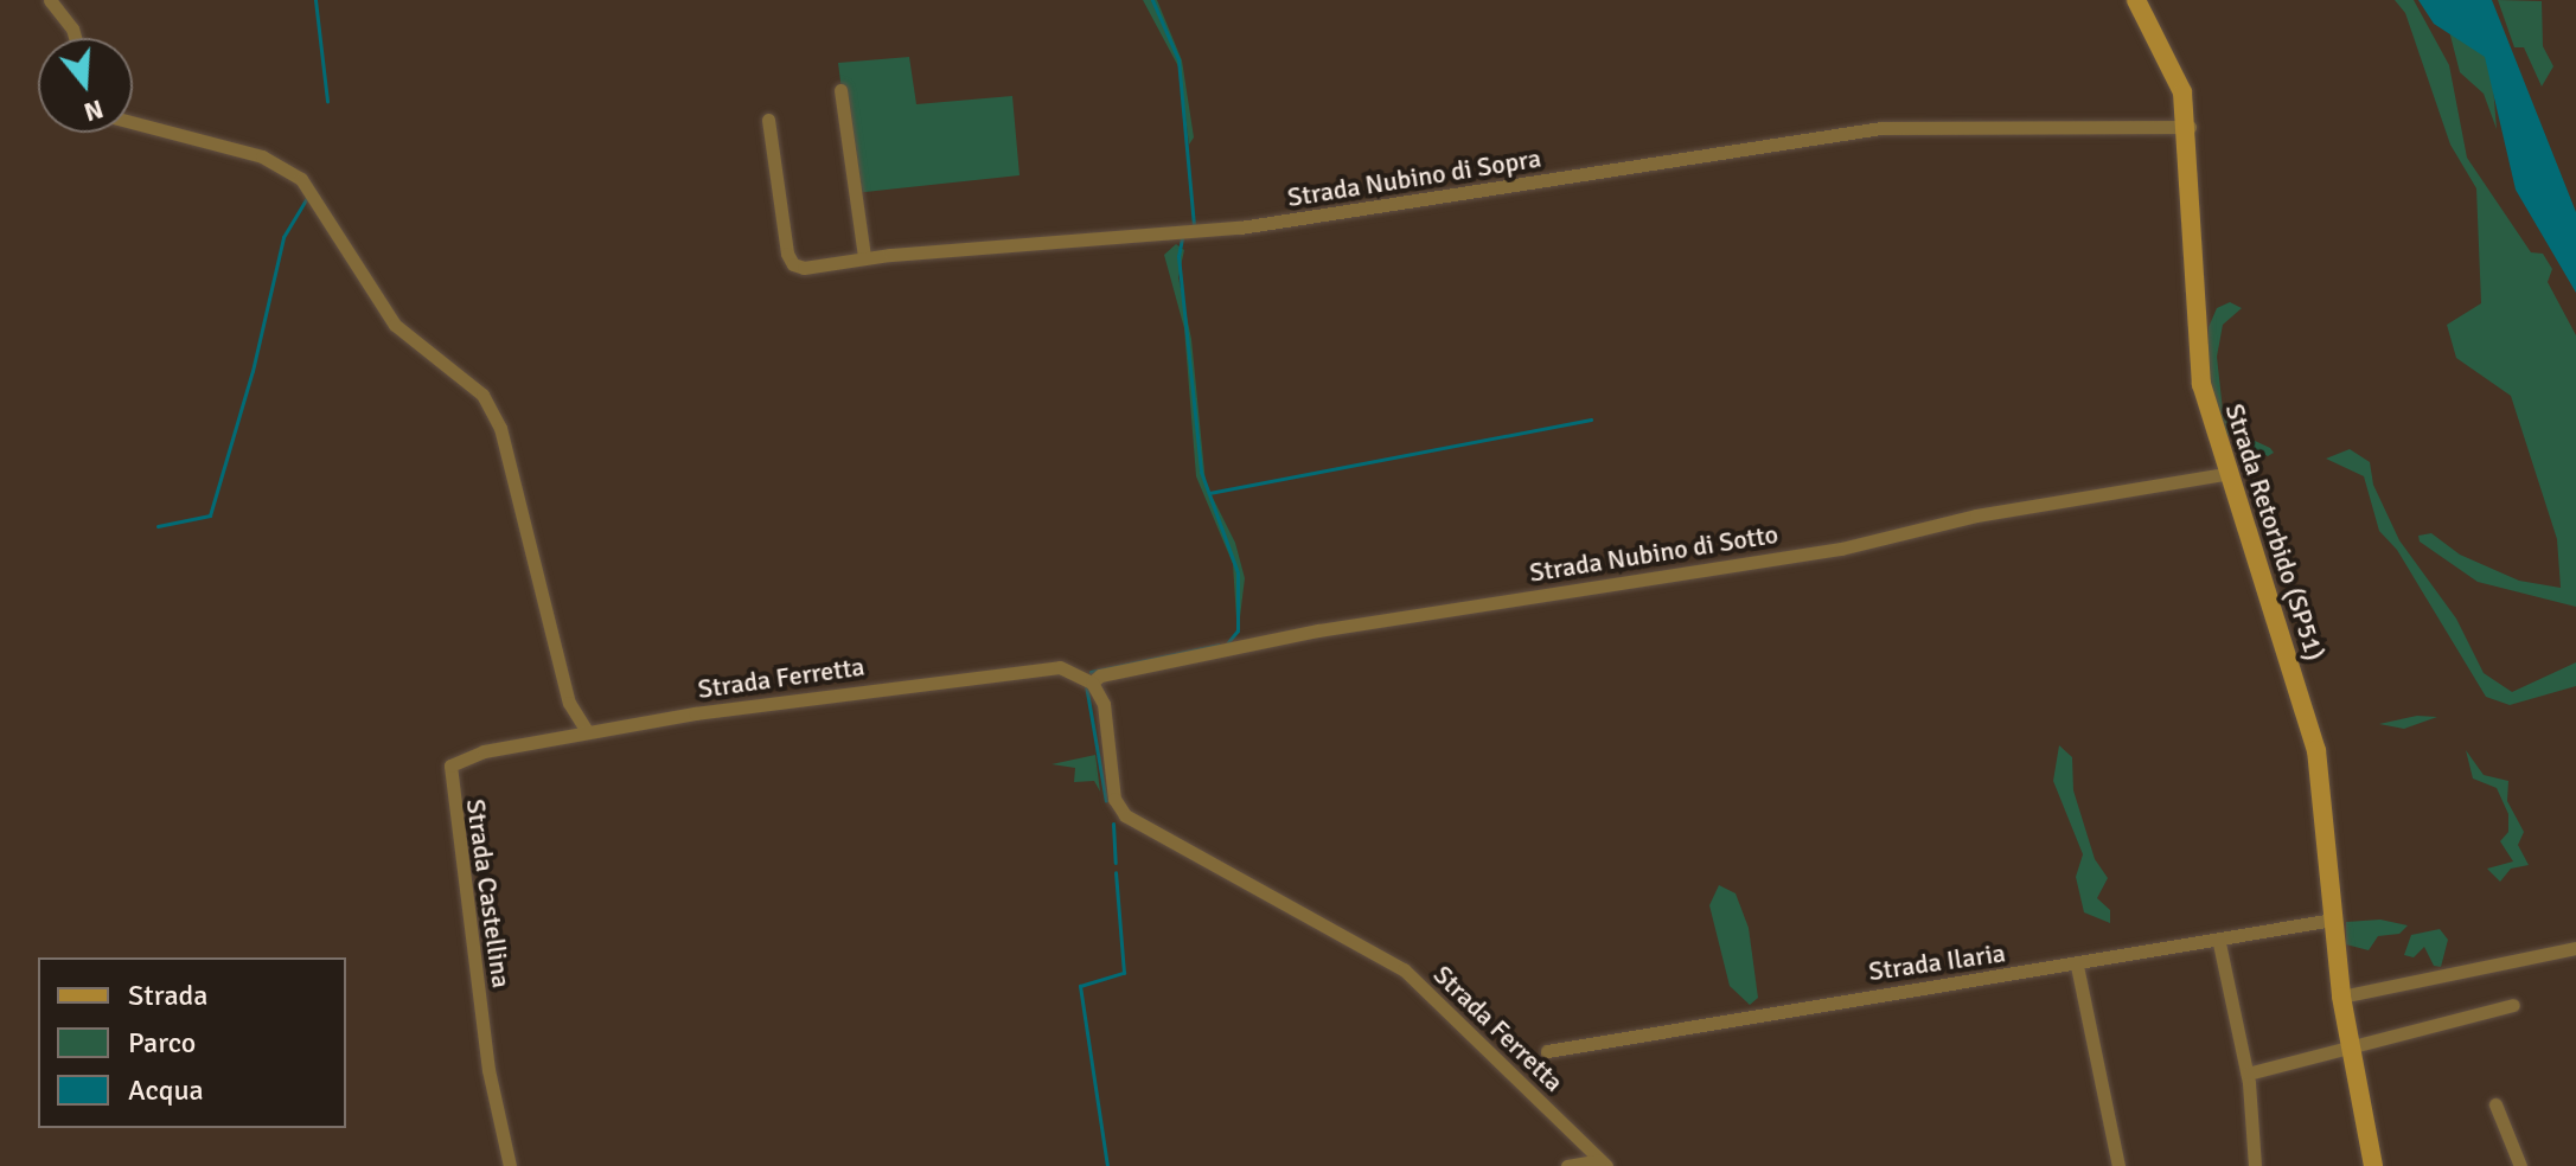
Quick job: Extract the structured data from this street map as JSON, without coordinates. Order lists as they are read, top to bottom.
{
  "streets": {
    "street": [
      "Strada Nubino di Sopra",
      "Strada Retorbido (SP51)",
      "Strada Nubino di Sotto",
      "Strada Ferretta",
      "Strada Castellina",
      "Strada Ilaria"
    ]
  },
  "crossings": [
    ["Strada Nubino di Sopra", "Strada Retorbido (SP51)"],
    ["Strada Retorbido (SP51)", "Strada Nubino di Sotto"],
    ["Strada Retorbido (SP51)", "Strada Ilaria"],
    ["Strada Nubino di Sotto", "Strada Ferretta"],
    ["Strada Ferretta", "Strada Castellina"]
  ],
  "legend": ["Strada", "Parco", "Acqua"],
  "north": "bottom"
}
